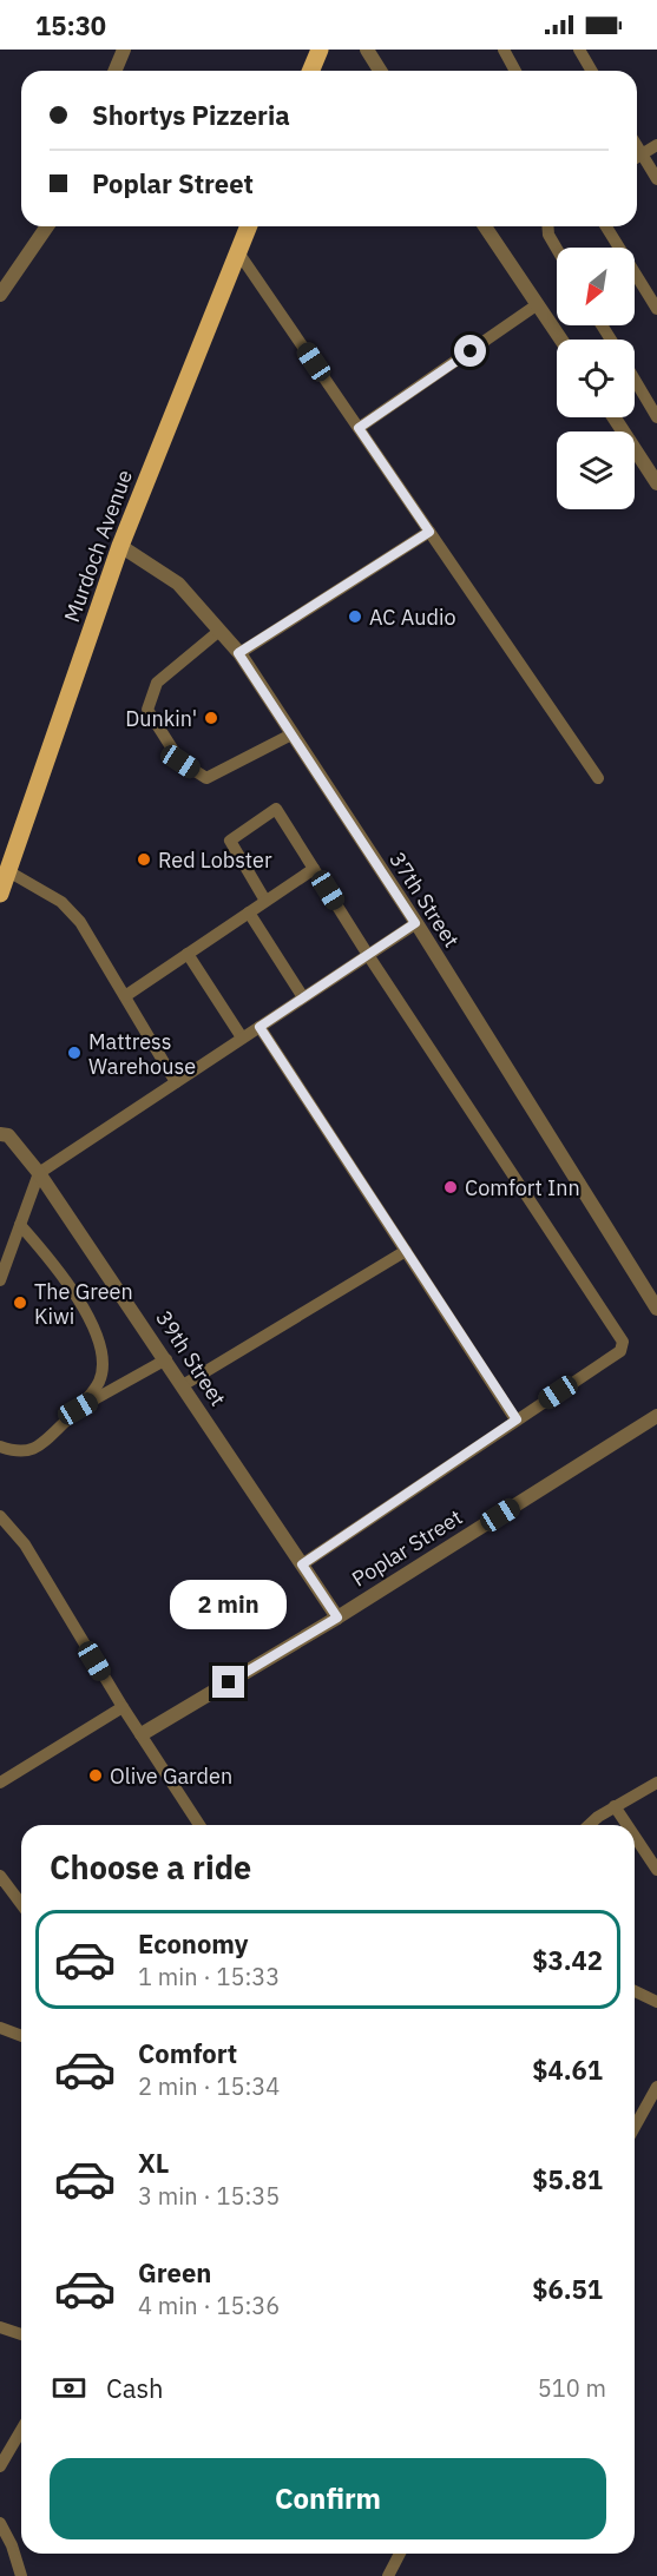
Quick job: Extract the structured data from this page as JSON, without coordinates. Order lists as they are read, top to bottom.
{
  "streets": {
    "main road": ["Murdoch Avenue"],
    "street": ["37th Street", "39th Street", "Poplar Street"]
  },
  "crossings": [
    ["Murdoch Avenue", "37th Street"],
    ["39th Street", "Poplar Street"]
  ],
  "places": [
    "AC Audio",
    "Dunkin'",
    "Red Lobster",
    "Mattress Warehouse",
    "Comfort Inn",
    "The Green Kiwi",
    "Olive Garden"
  ],
  "north": "bottom left",
  "page": {
    "status": "15:30",
    "banner": ["Shortys Pizzeria", "Poplar Street"],
    "bubble": "2 min",
    "heading": "Choose a ride",
    "list": [
      {
        "name": "Economy",
        "note": "1 min · 15:33",
        "value": "$3.42"
      },
      {
        "name": "Comfort",
        "note": "2 min · 15:34",
        "value": "$4.61"
      },
      {
        "name": "XL",
        "note": "3 min · 15:35",
        "value": "$5.81"
      },
      {
        "name": "Green",
        "note": "4 min · 15:36",
        "value": "$6.51"
      }
    ],
    "pay": ["Cash", "510 m"],
    "buttons": "Confirm"
  }
}
